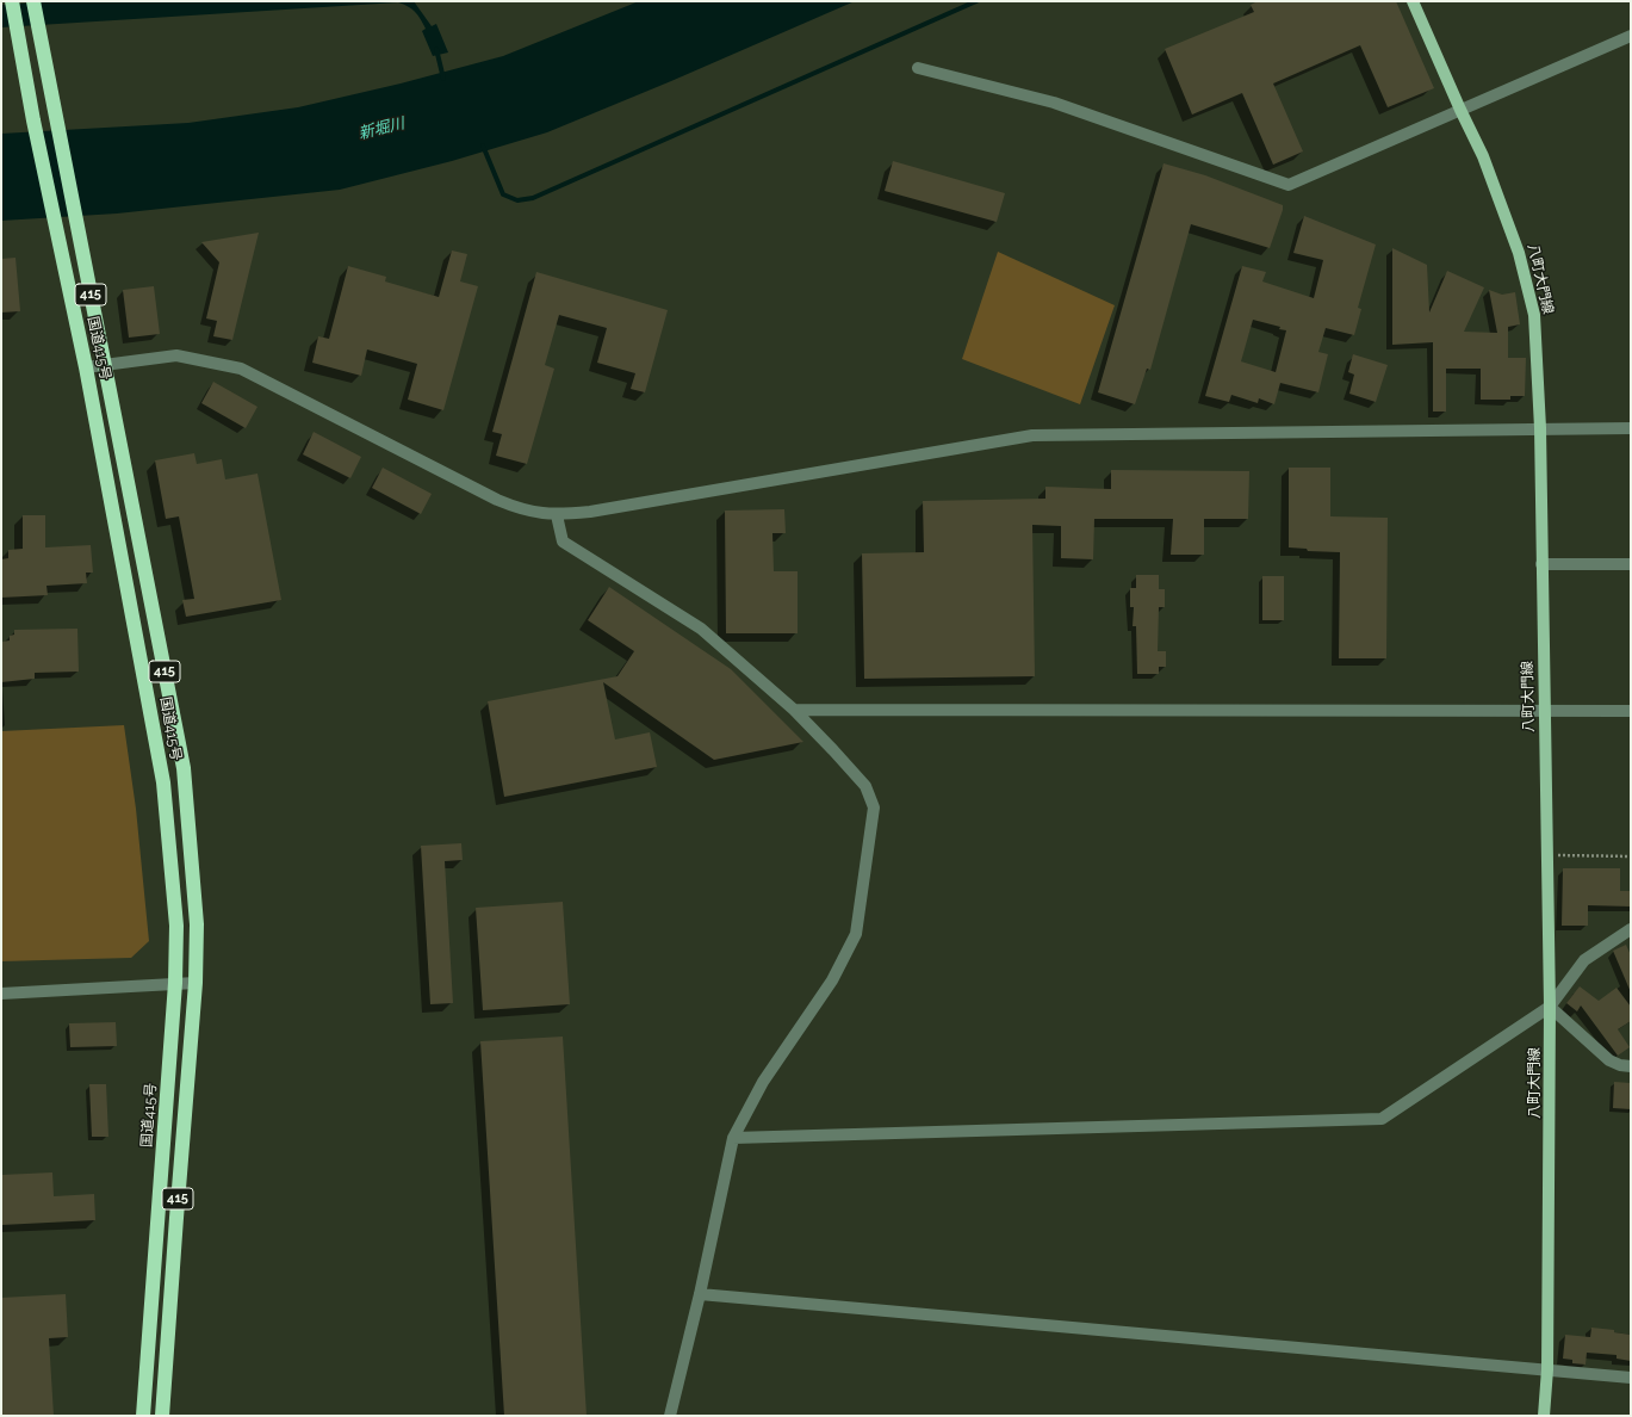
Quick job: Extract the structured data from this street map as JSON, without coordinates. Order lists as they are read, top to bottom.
{
  "streets": {
    "highway": ["415", "国道415号"],
    "main road": ["八町大門線"]
  },
  "water": ["新堀川"]
}
